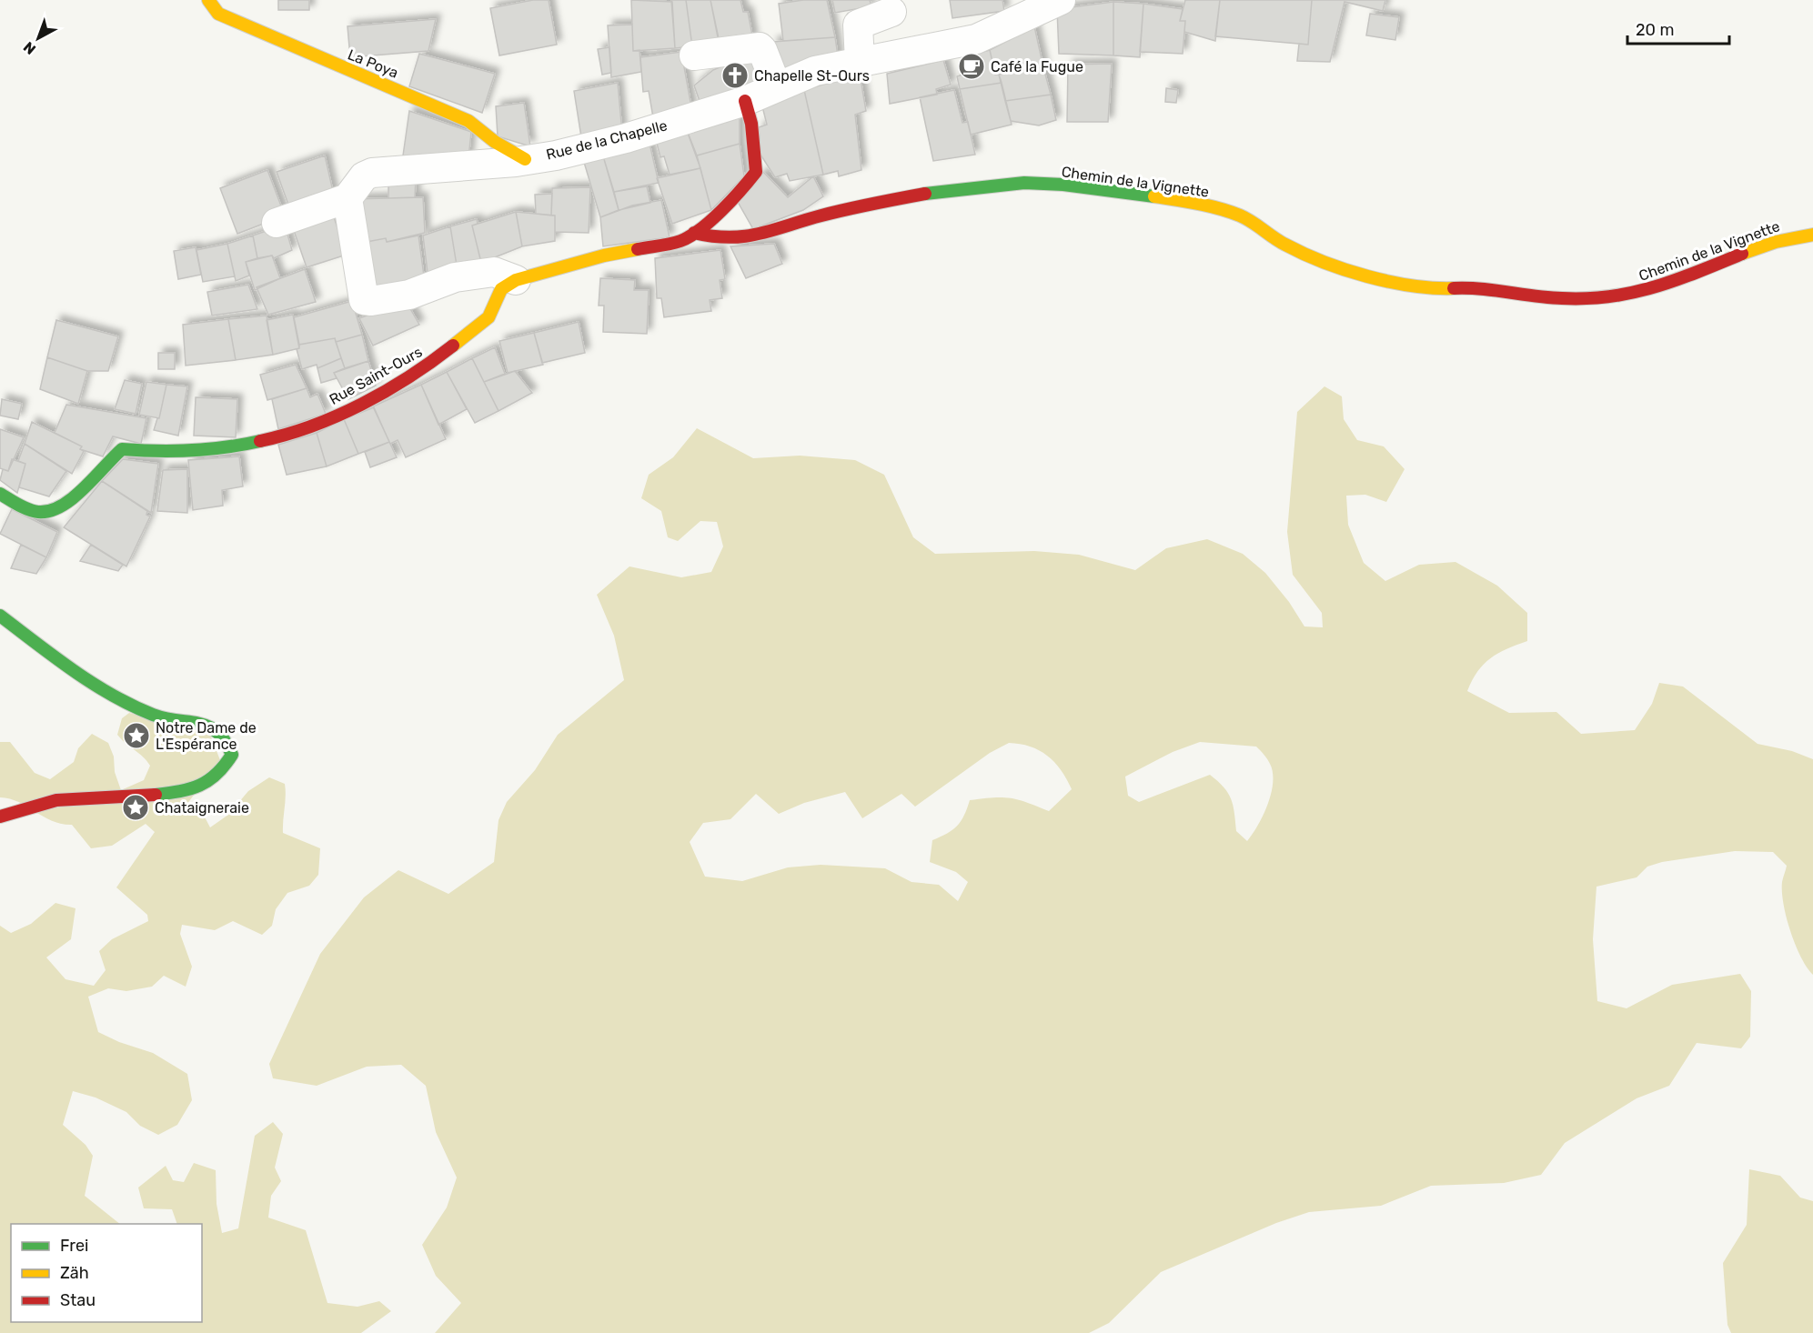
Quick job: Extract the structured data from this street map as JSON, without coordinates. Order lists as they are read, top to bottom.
{
  "streets": {
    "street": [
      "La Poya",
      "Rue de la Chapelle",
      "Chemin de la Vignette",
      "Rue Saint-Ours"
    ]
  },
  "crossings": [
    ["La Poya", "Rue de la Chapelle"]
  ],
  "places": {
    "cafe": ["Café la Fugue"],
    "church": ["Chapelle St-Ours"],
    "place": ["Notre Dame de L'Espérance", "Chataigneraie"]
  },
  "legend": ["Frei", "Zäh", "Stau"],
  "scale_bar": "20 m",
  "north": "bottom left"
}
